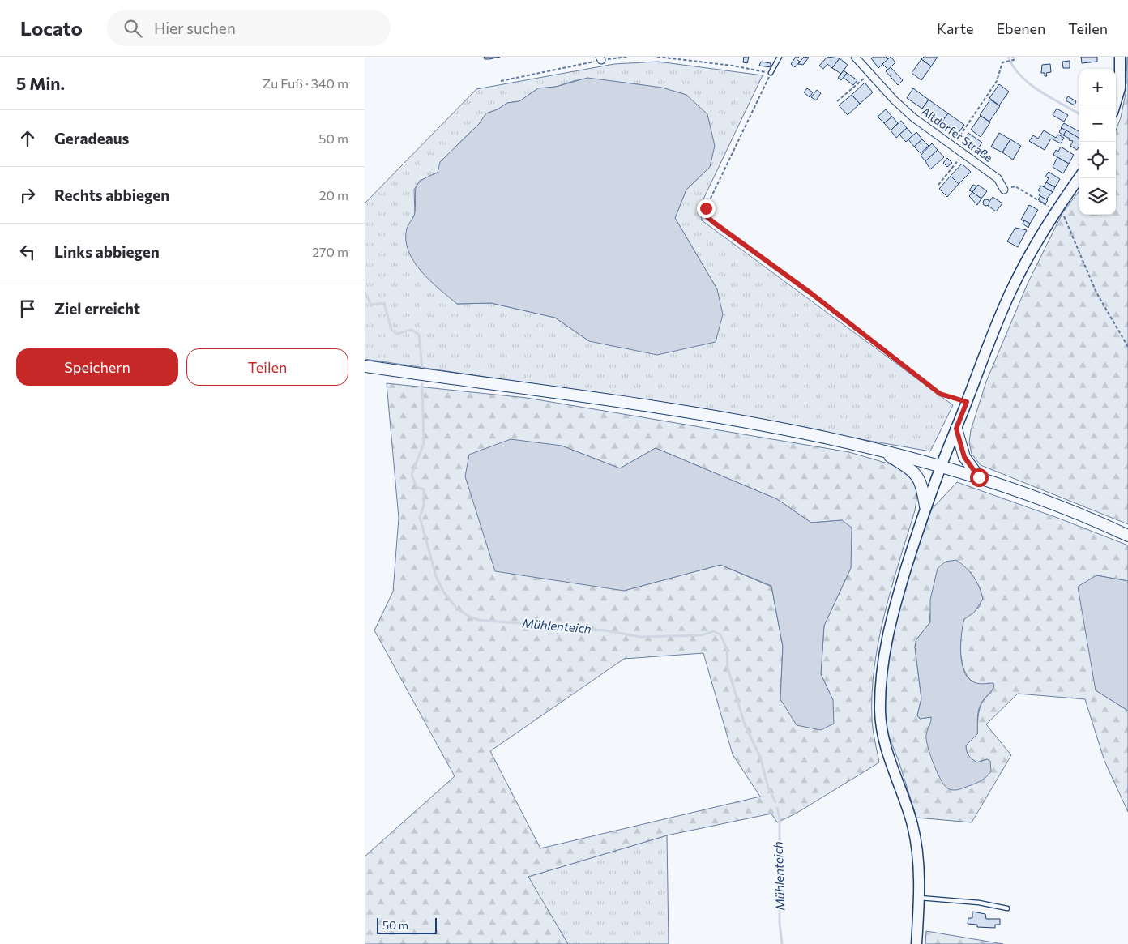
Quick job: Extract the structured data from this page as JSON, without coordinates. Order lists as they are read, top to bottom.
{
  "streets": {
    "street": ["Altdorfer Straße"]
  },
  "water": ["Mühlenteich"],
  "scale_bar": "50 m",
  "page": {
    "header": "Locato",
    "search": "Hier suchen",
    "nav": ["Karte", "Ebenen", "Teilen"],
    "heading": ["5 Min.", "Zu Fuß · 340 m"],
    "map_buttons": ["+", "−"],
    "list": [
      ["Geradeaus", "50 m"],
      ["Rechts abbiegen", "20 m"],
      ["Links abbiegen", "270 m"],
      "Ziel erreicht"
    ],
    "buttons": ["Speichern", "Teilen"],
    "scale": "50 m"
  }
}
